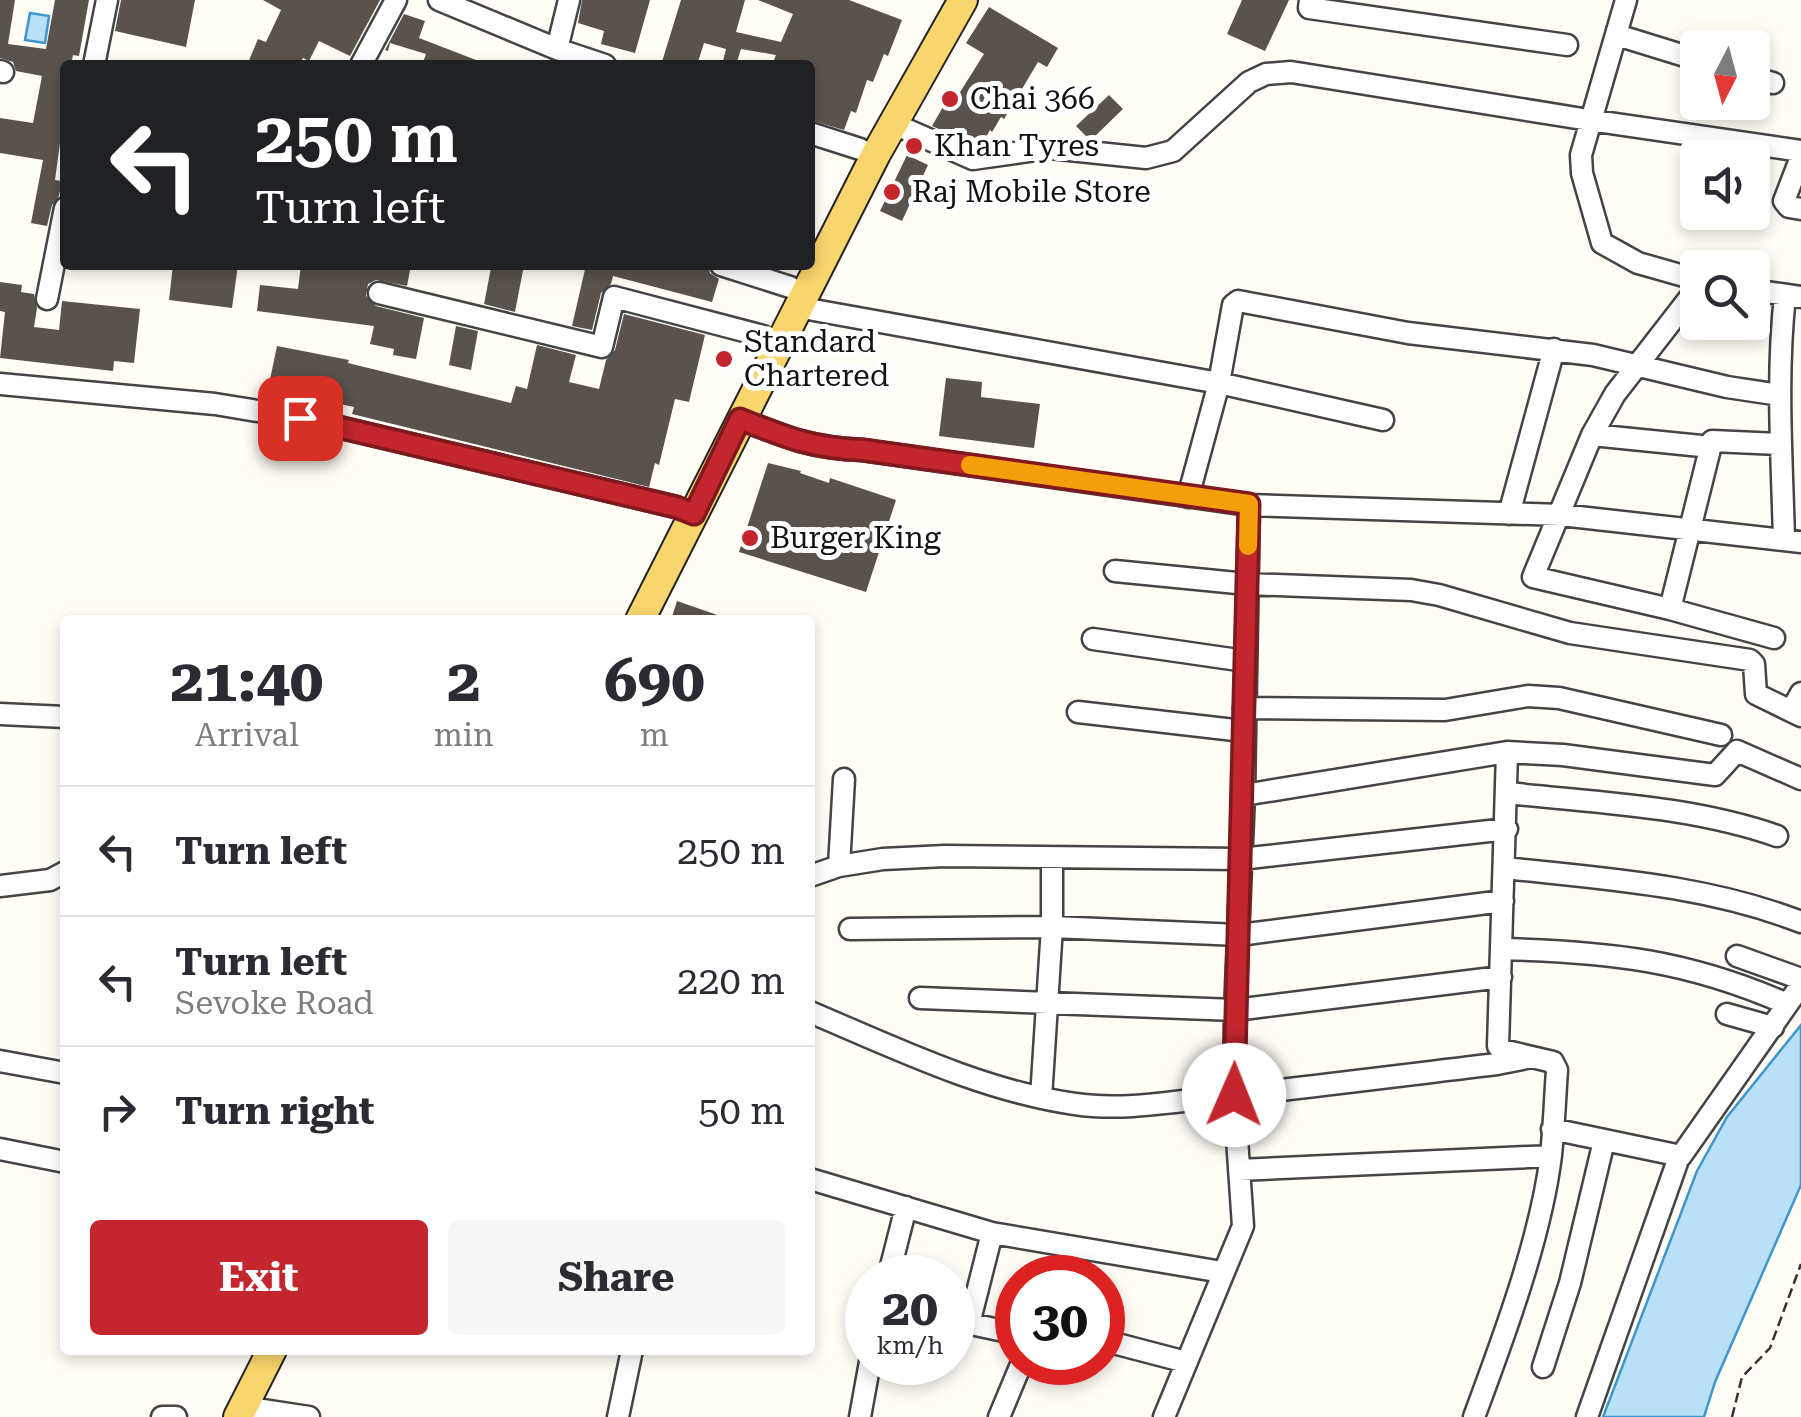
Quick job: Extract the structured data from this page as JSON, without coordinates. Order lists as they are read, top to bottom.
{
  "places": [
    "Chai 366",
    "Khan Tyres",
    "Raj Mobile Store",
    "Standard Chartered",
    "Burger King"
  ],
  "north": "bottom",
  "page": {
    "turn": ["250 m", "Turn left"],
    "eta": [
      "21:40",
      "Arrival",
      "2",
      "min",
      "690",
      "m"
    ],
    "list": [
      {
        "name": "Turn left",
        "value": "250 m"
      },
      {
        "name": "Turn left",
        "note": "Sevoke Road",
        "value": "220 m"
      },
      {
        "name": "Turn right",
        "value": "50 m"
      }
    ],
    "buttons": ["Exit", "Share"],
    "speed": "20 km/h",
    "limit": "30"
  }
}
